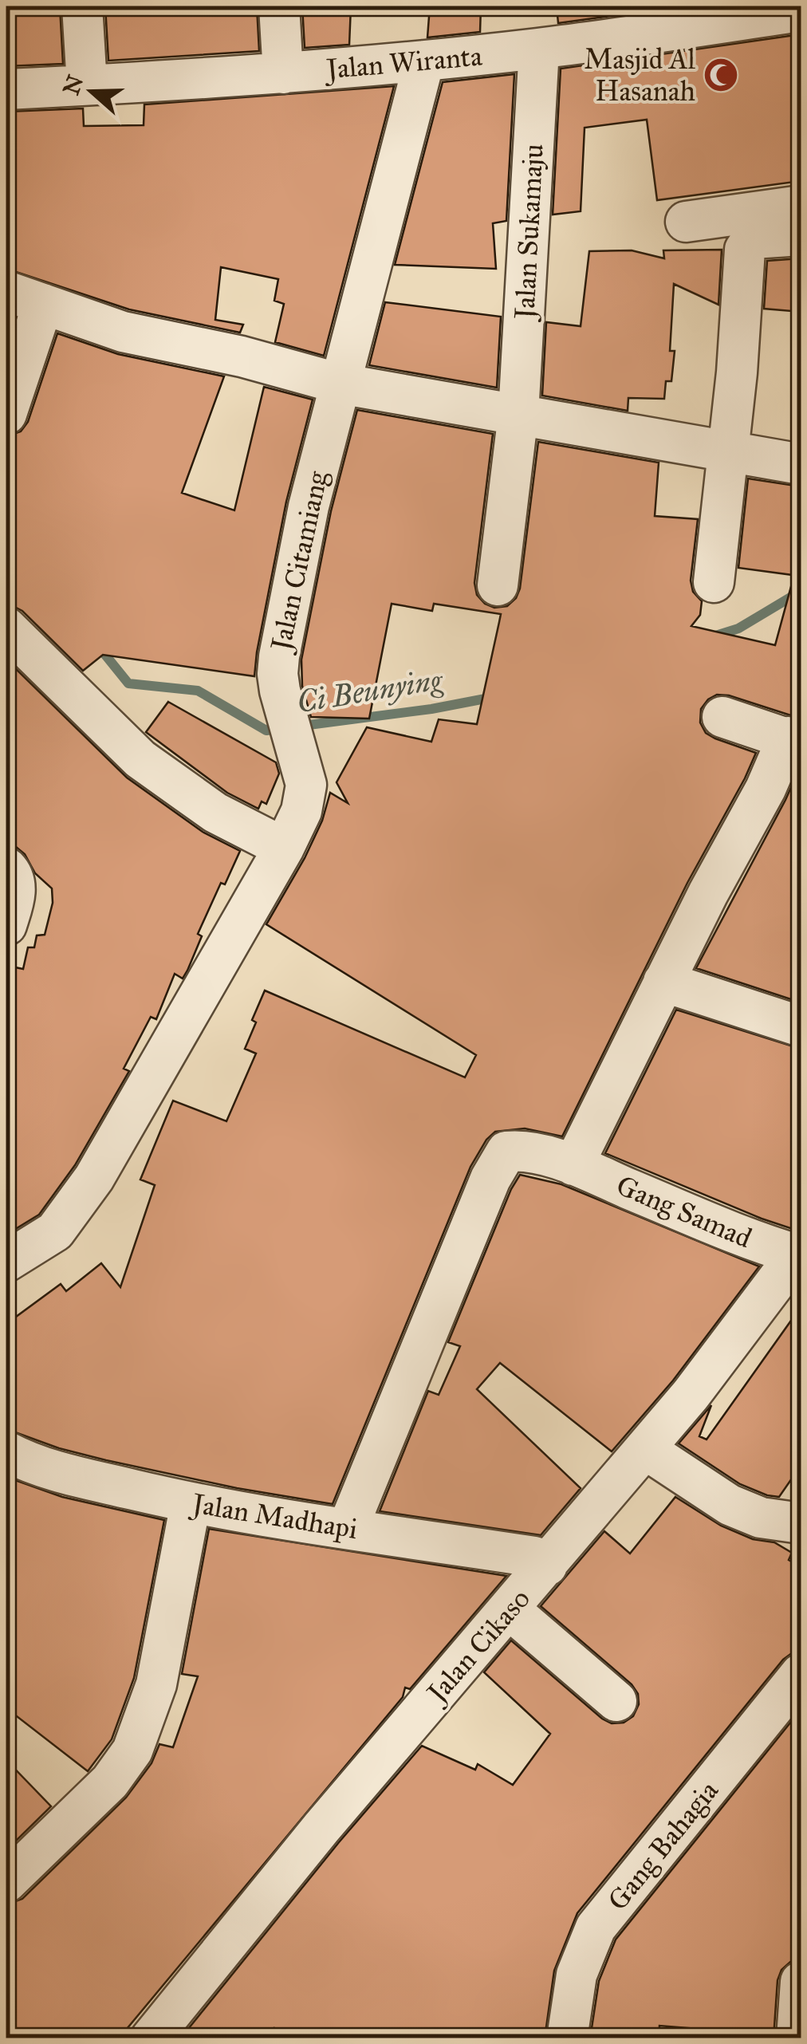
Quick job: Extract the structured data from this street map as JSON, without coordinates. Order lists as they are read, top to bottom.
{
  "streets": {
    "street": [
      "Jalan Wiranta",
      "Jalan Sukamaju",
      "Jalan Citamiang",
      "Gang Samad",
      "Jalan Madhapi",
      "Jalan Cikaso",
      "Gang Bahagia"
    ]
  },
  "crossings": [
    ["Jalan Wiranta", "Jalan Sukamaju"],
    ["Jalan Wiranta", "Jalan Citamiang"],
    ["Gang Samad", "Jalan Madhapi"],
    ["Gang Samad", "Jalan Cikaso"],
    ["Jalan Madhapi", "Jalan Cikaso"]
  ],
  "water": ["Ci Beunying"],
  "places": {
    "mosque": ["Masjid Al Hasanah"]
  },
  "north": "left"
}
